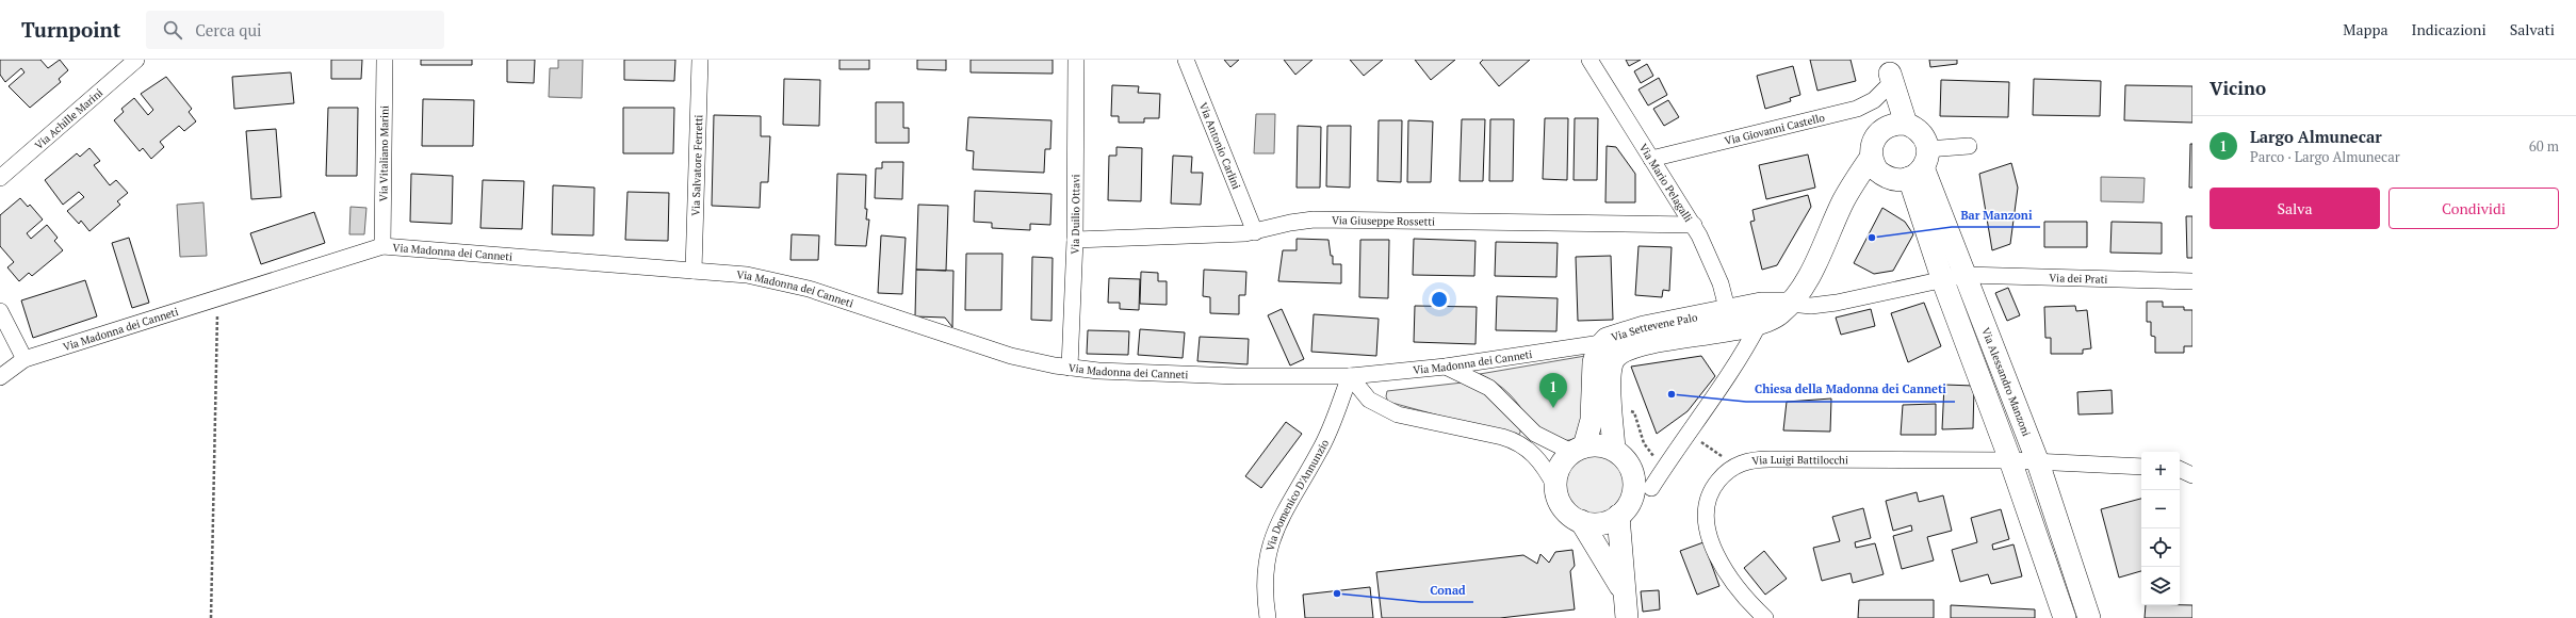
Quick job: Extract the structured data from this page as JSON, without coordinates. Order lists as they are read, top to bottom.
{
  "streets": {
    "street": [
      "Via Achille Marini",
      "Via Giovanni Castello",
      "Via Antonio Carlini",
      "Via Vitaliano Marini",
      "Via Salvatore Ferretti",
      "Via Mario Pelagalli",
      "Via Duilio Ottavi",
      "Via Giuseppe Rossetti",
      "Via Madonna dei Canneti",
      "Via dei Prati",
      "Via Settevene Palo",
      "Via Alessandro Manzoni",
      "Via Luigi Battilocchi",
      "Via Domenico D'Annunzio"
    ]
  },
  "crossings": [
    ["Via Giovanni Castello", "Via Mario Pelagalli"],
    ["Via Antonio Carlini", "Via Giuseppe Rossetti"],
    ["Via Vitaliano Marini", "Via Madonna dei Canneti"],
    ["Via Salvatore Ferretti", "Via Madonna dei Canneti"],
    ["Via Mario Pelagalli", "Via Giuseppe Rossetti"],
    ["Via Mario Pelagalli", "Via Settevene Palo"],
    ["Via Duilio Ottavi", "Via Giuseppe Rossetti"],
    ["Via Duilio Ottavi", "Via Madonna dei Canneti"],
    ["Via Madonna dei Canneti", "Via Settevene Palo"],
    ["Via Madonna dei Canneti", "Via Domenico D'Annunzio"],
    ["Via dei Prati", "Via Settevene Palo"],
    ["Via dei Prati", "Via Alessandro Manzoni"],
    ["Via Settevene Palo", "Via Alessandro Manzoni"],
    ["Via Alessandro Manzoni", "Via Luigi Battilocchi"]
  ],
  "places": ["Bar Manzoni", "Chiesa della Madonna dei Canneti", "Conad"],
  "page": {
    "header": "Turnpoint",
    "search": "Cerca qui",
    "nav": ["Mappa", "Indicazioni", "Salvati"],
    "heading": "Vicino",
    "list": [
      {
        "mark": "1",
        "name": "Largo Almunecar",
        "note": "Parco · Largo Almunecar",
        "value": "60 m"
      }
    ],
    "buttons": ["Salva", "Condividi"],
    "pins": "1",
    "map_buttons": ["+", "−"]
  }
}
